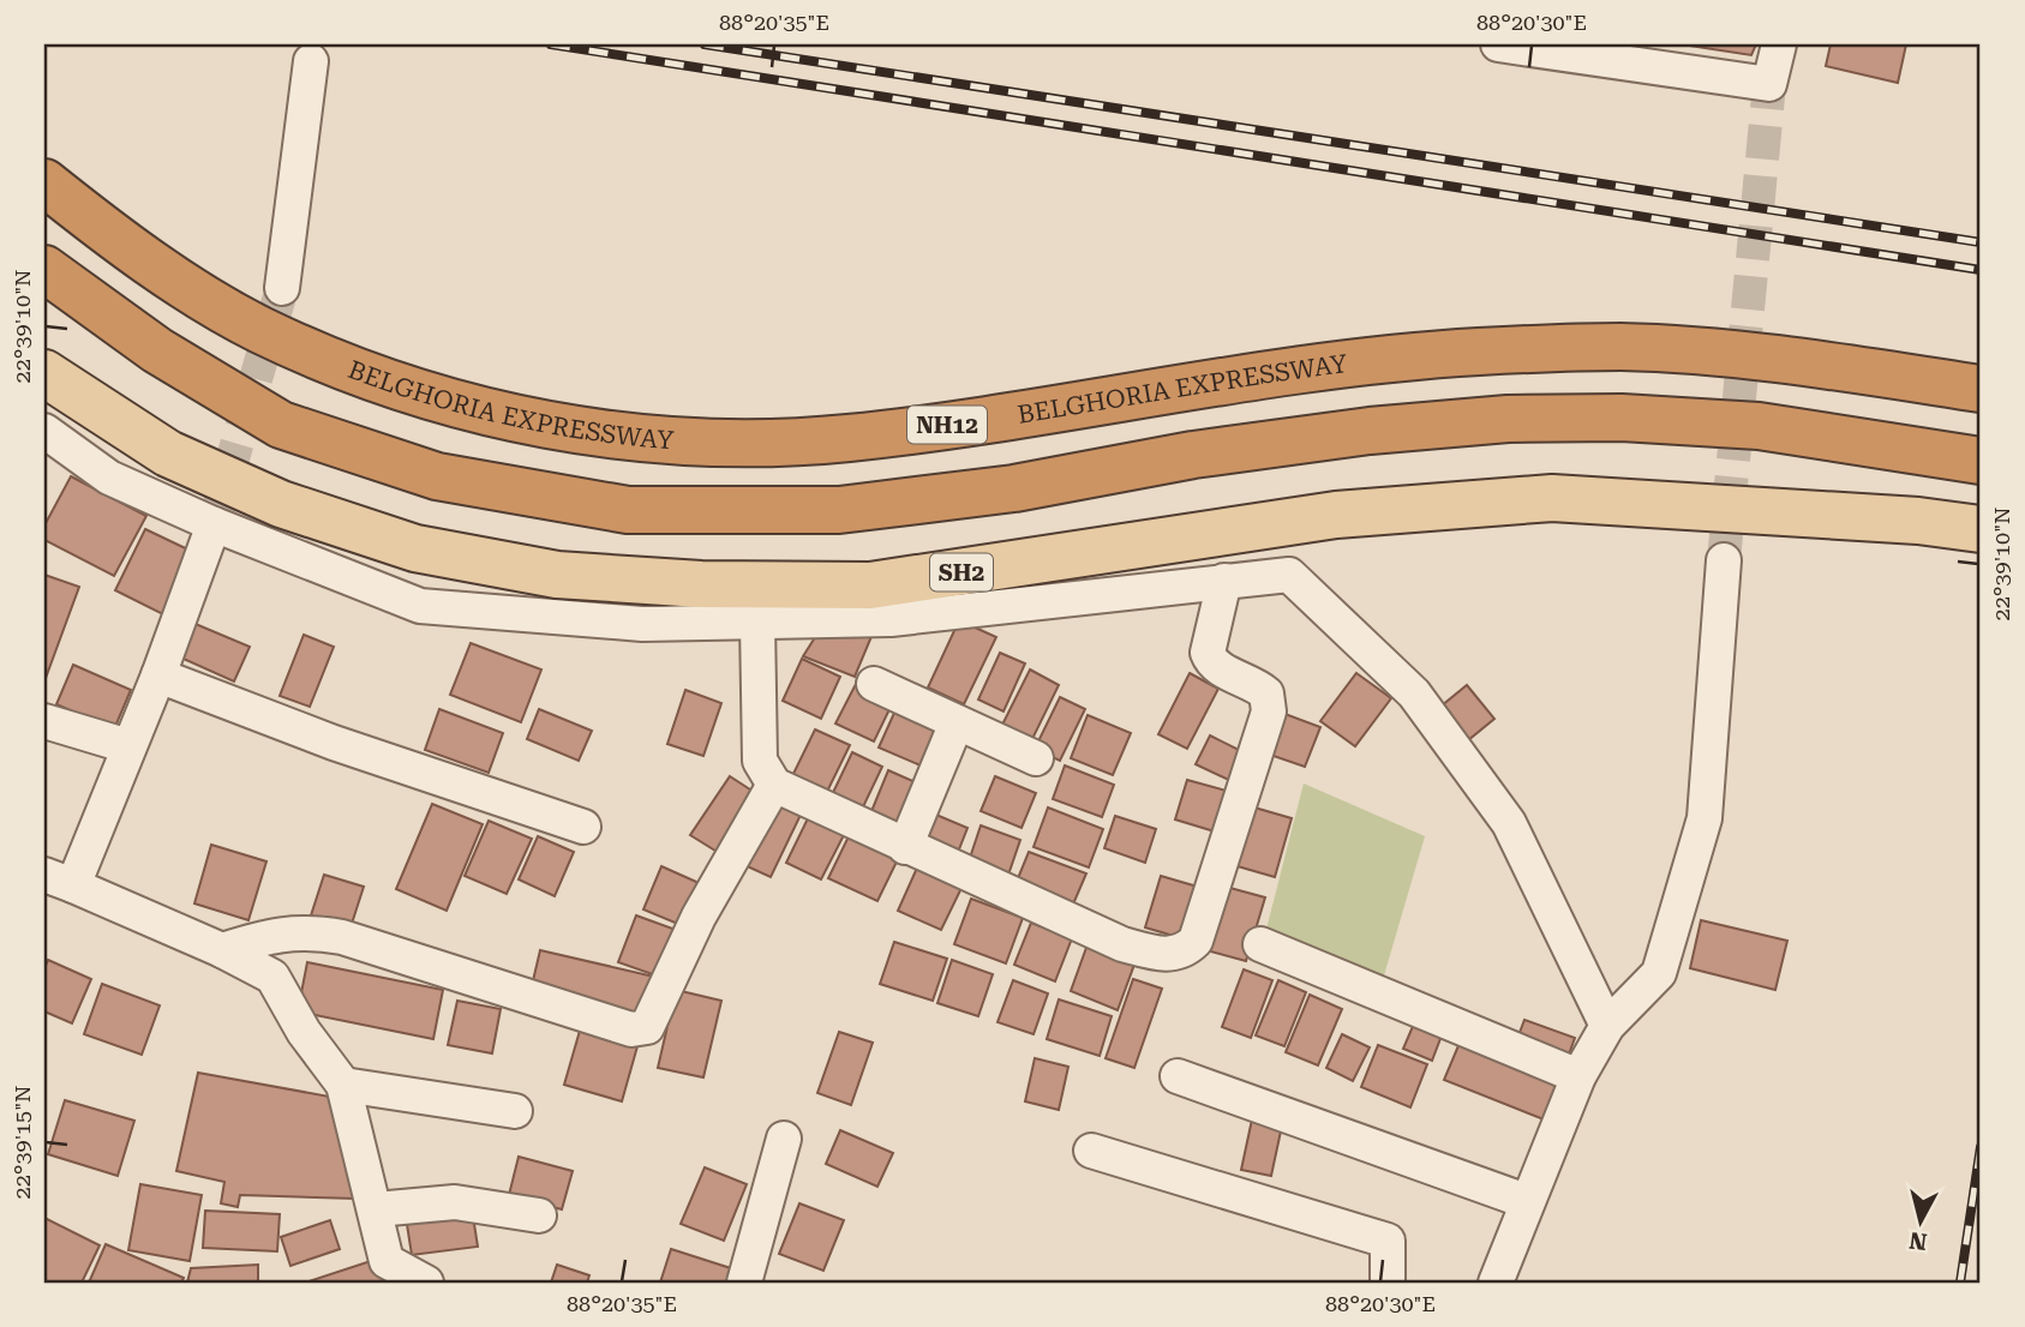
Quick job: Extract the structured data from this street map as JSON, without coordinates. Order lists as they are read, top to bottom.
{
  "streets": {
    "highway": ["BELGHORIA EXPRESSWAY", "NH12"],
    "main road": ["SH2"]
  },
  "north": "bottom",
  "coordinates": [
    "88°20'35\"E",
    "88°20'30\"E",
    "22°39'10\"N",
    "22°39'15\"N"
  ]
}
